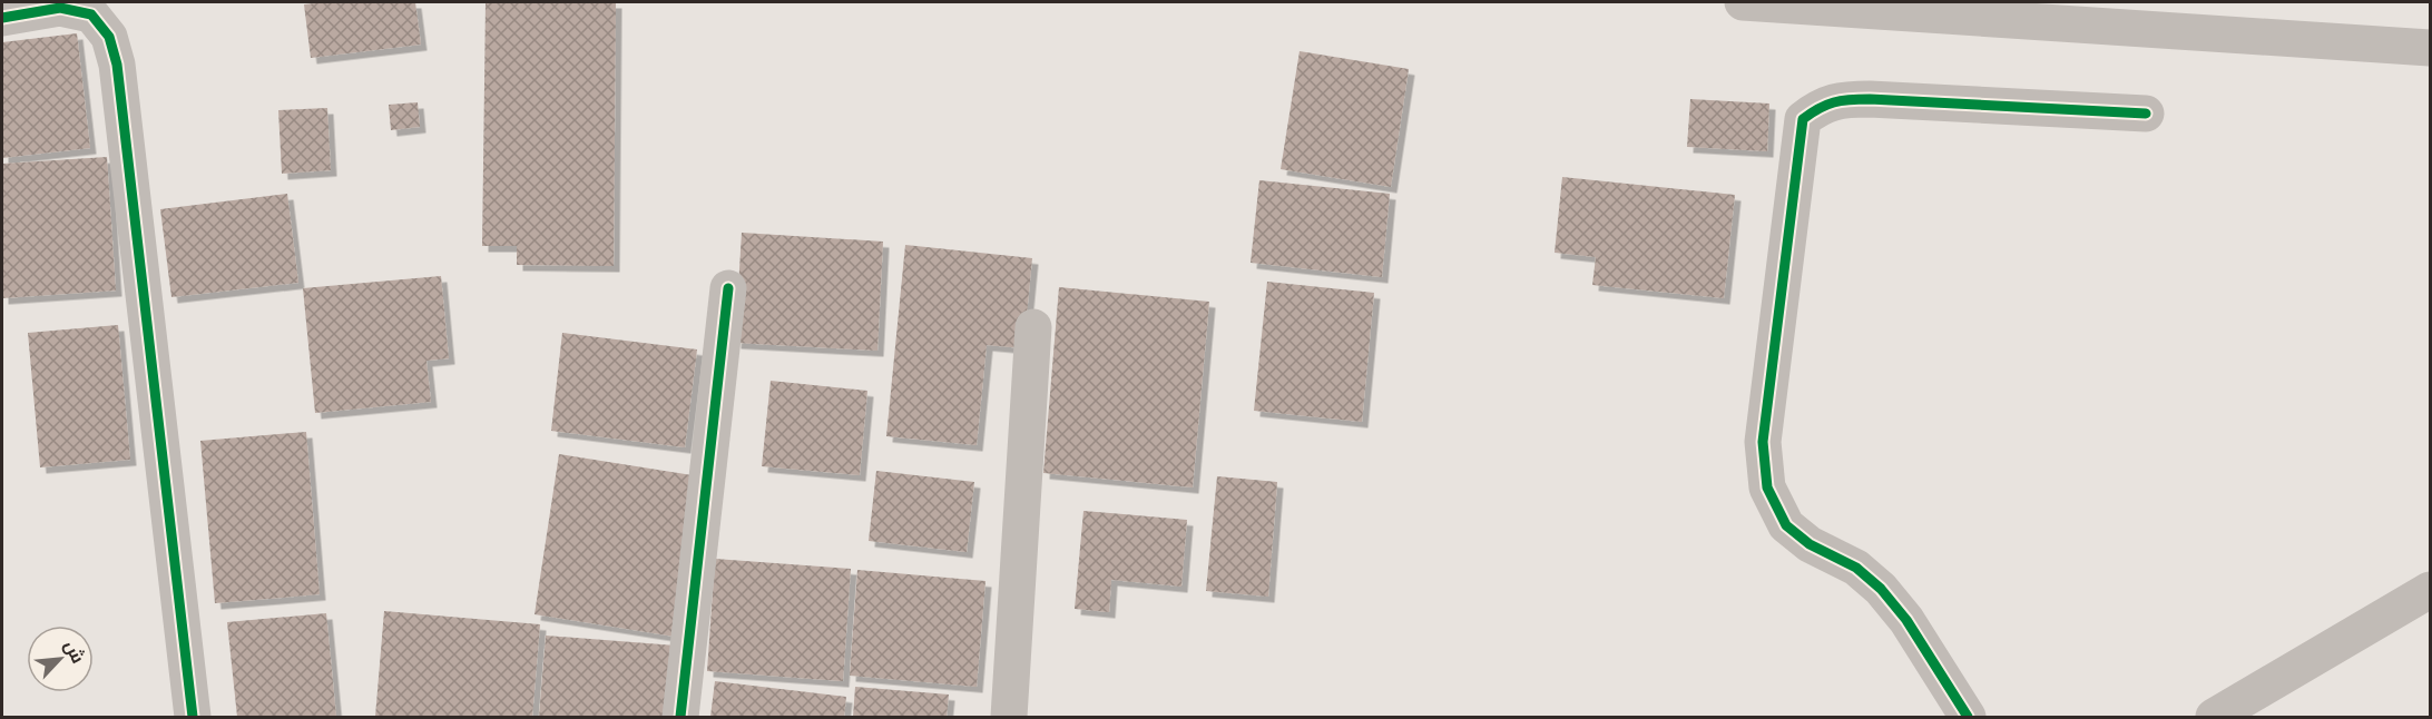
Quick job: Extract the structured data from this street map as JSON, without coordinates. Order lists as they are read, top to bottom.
{
  "north": "top right"
}
